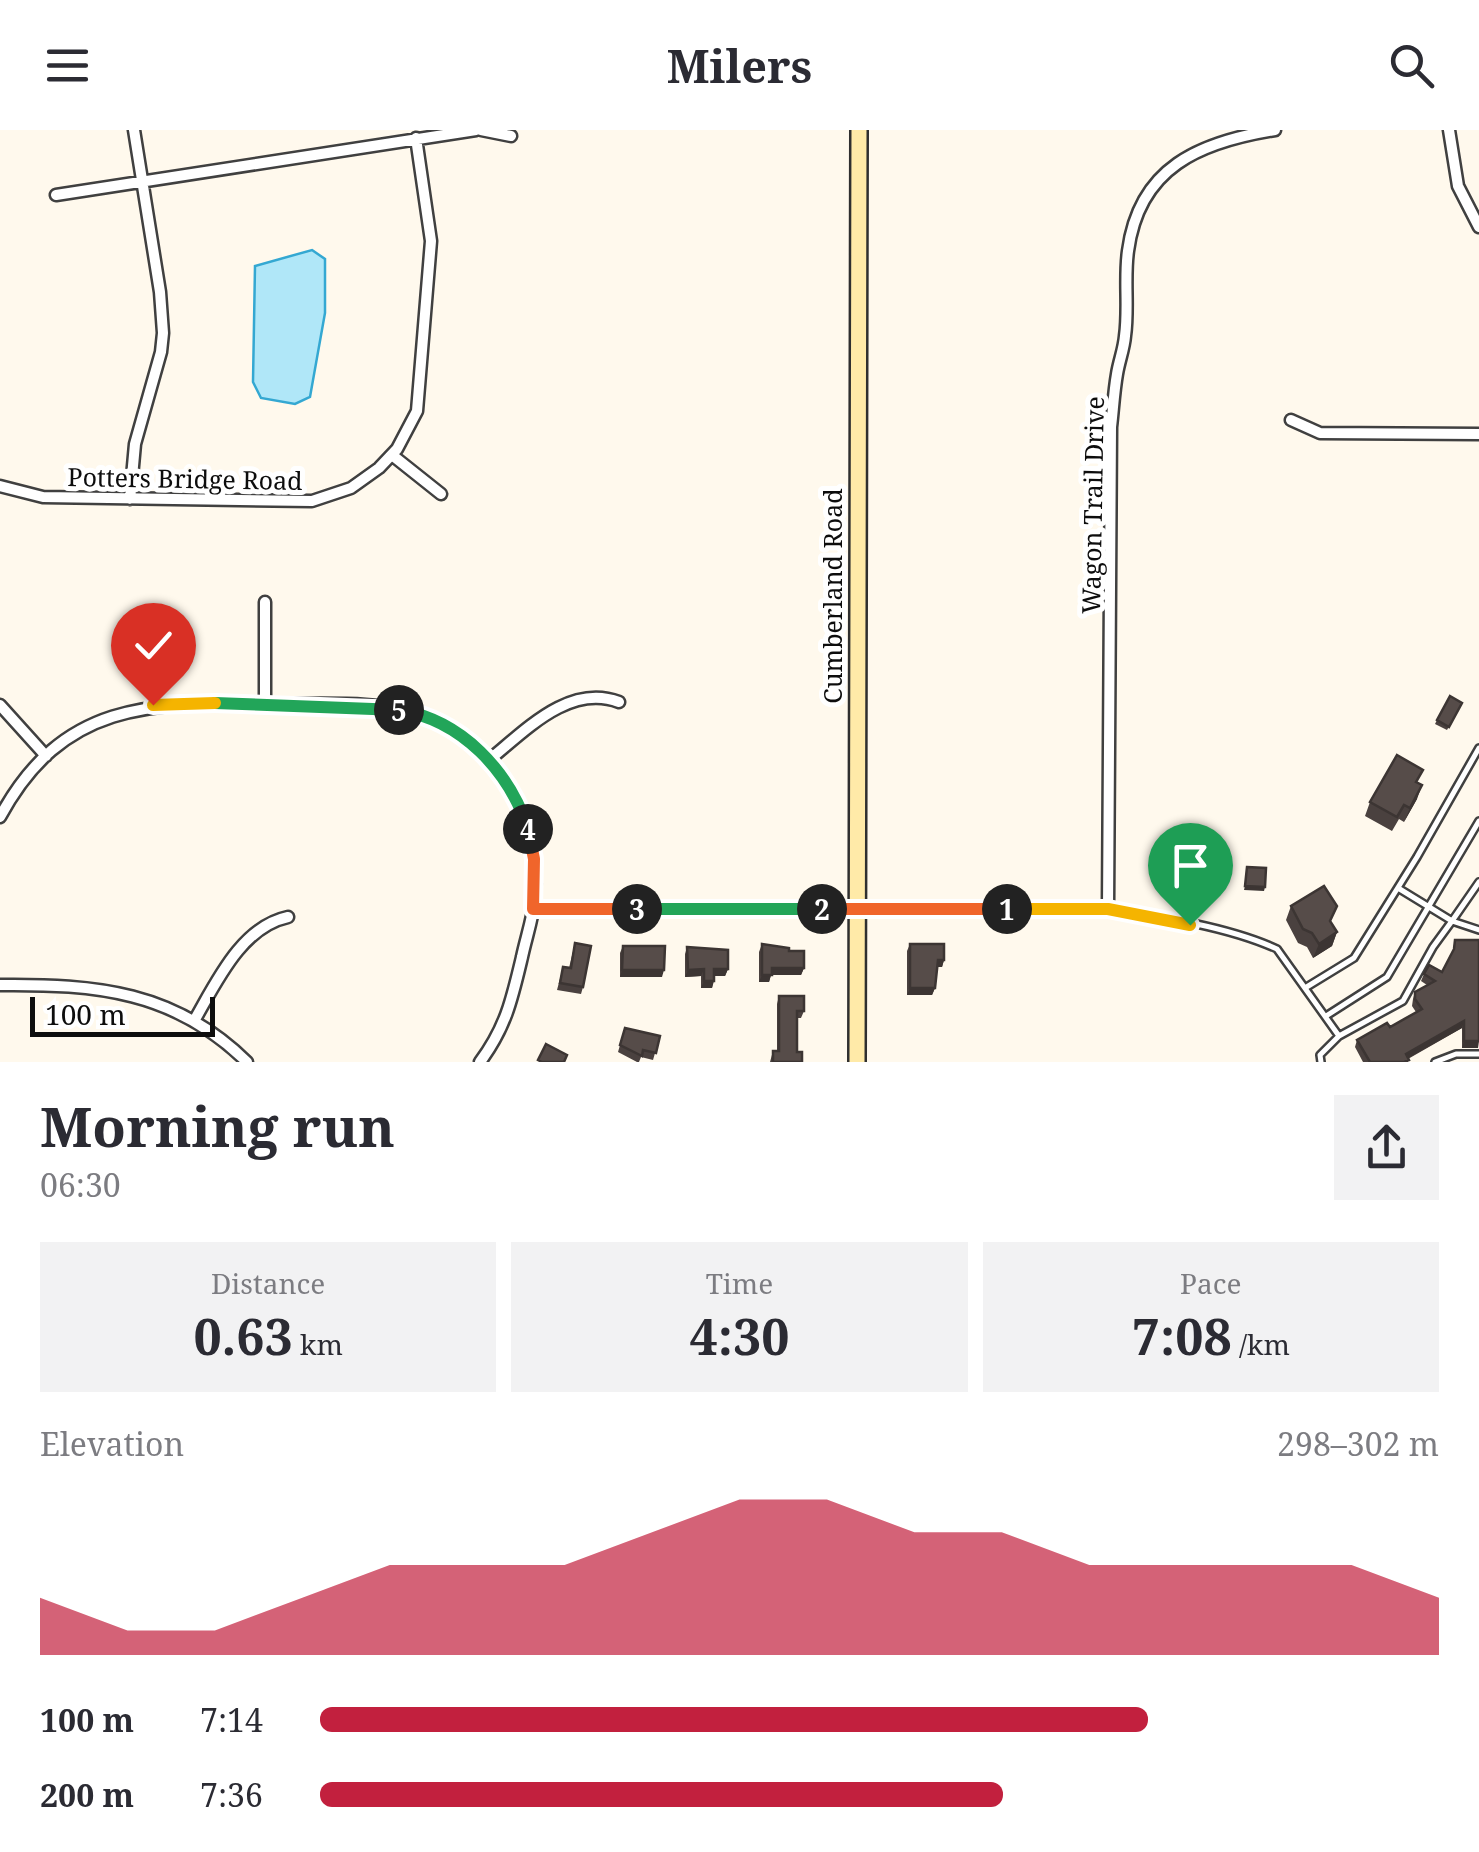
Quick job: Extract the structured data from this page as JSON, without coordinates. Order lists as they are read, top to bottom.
{
  "streets": {
    "street": ["Potters Bridge Road", "Wagon Trail Drive", "Cumberland Road"]
  },
  "scale_bar": "100 m",
  "page": {
    "header": "Milers",
    "pins": [
      "5",
      "4",
      "1",
      "2",
      "3"
    ],
    "scale": "100 m",
    "heading": ["Morning run", "06:30"],
    "stats": [
      ["Distance", "0.63 km"],
      ["Time", "4:30"],
      ["Pace", "7:08 /km"]
    ],
    "chart": ["Elevation", "298–302 m"],
    "list": [
      {
        "name": "100 m",
        "note": "7:14"
      },
      {
        "name": "200 m",
        "note": "7:36"
      }
    ]
  }
}
